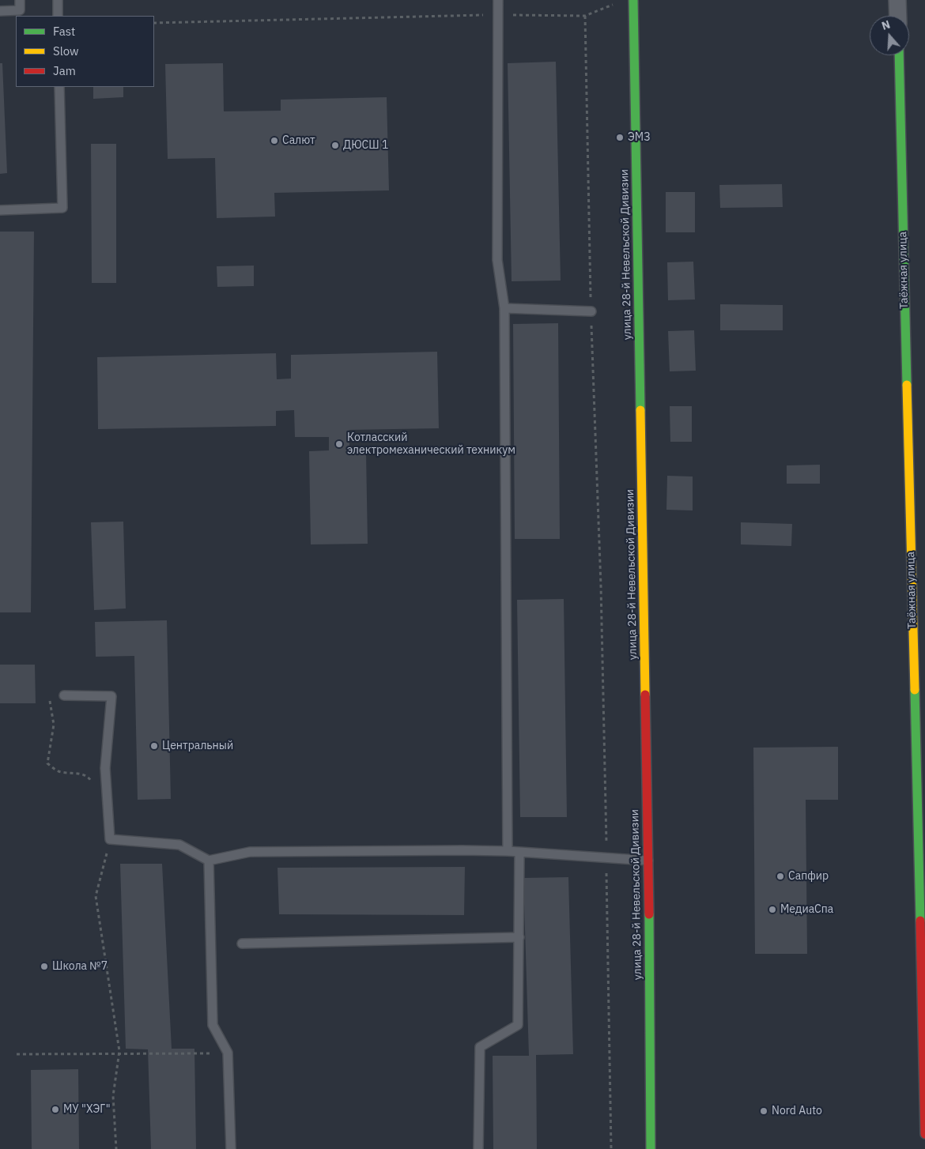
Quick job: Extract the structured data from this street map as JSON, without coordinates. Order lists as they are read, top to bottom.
{
  "streets": {
    "street": ["улица 28-й Невельской Дивизии", "Таёжная улица"]
  },
  "places": [
    "ЭМЗ",
    "Салют",
    "ДЮСШ 1",
    "Котласский электромеханический техникум",
    "Центральный",
    "Сапфир",
    "МедиаСпа",
    "Школа №7",
    "МУ \"ХЭГ\"",
    "Nord Auto"
  ],
  "legend": ["Fast", "Slow", "Jam"],
  "north": "top"
}
